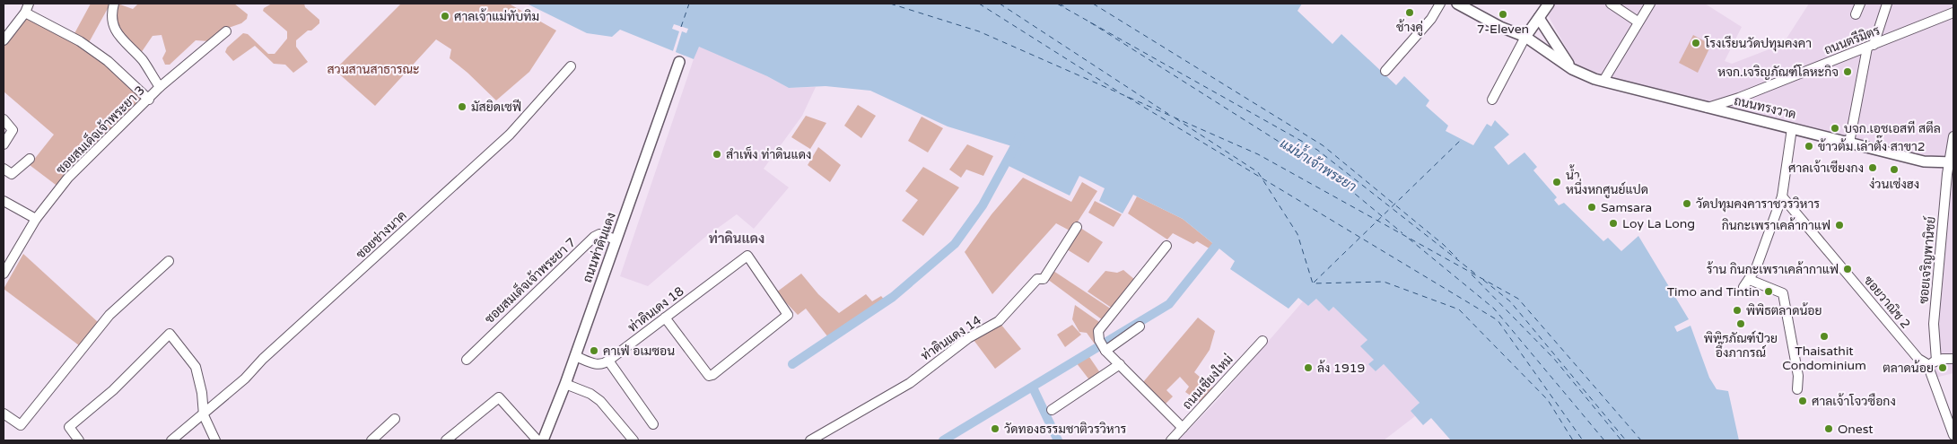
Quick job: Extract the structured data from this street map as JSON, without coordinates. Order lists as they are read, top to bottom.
{
  "streets": {
    "street": [
      "ถนนตรีมิตร",
      "ถนนทรงวาด",
      "ซอยสมเด็จเจ้าพระยา 3",
      "ซอยช่างนาค",
      "ถนนท่าดินแดง",
      "ซอยเจริญพานิชย์",
      "ซอยสมเด็จเจ้าพระยา 7",
      "ซอยวาณิช 2",
      "ท่าดินเดง 18",
      "ท่าดินแดง 14",
      "ถนนเชียงใหม่"
    ]
  },
  "crossings": [
    ["ถนนตรีมิตร", "ถนนทรงวาด"],
    ["ถนนทรงวาด", "ซอยเจริญพานิชย์"],
    ["ถนนท่าดินแดง", "ซอยสมเด็จเจ้าพระยา 7"],
    ["ซอยเจริญพานิชย์", "ซอยวาณิช 2"]
  ],
  "districts": ["ท่าดินแดง"],
  "water": ["แม่น้ำเจ้าพระยา"],
  "parks": ["สวนสานสาธารณะ"],
  "places": [
    "ช้างคู่",
    "7-Eleven",
    "ศาลเจ้าแม่ทับทิม",
    "โรงเรียนวัดปทุมคงคา",
    "หจก.เจริญภัณฑ์โลหะกิจ",
    "มัสยิดเซฟี",
    "บจก.เอชเอสที สตีล",
    "ข้าวต้ม เล่าตั๊ง สาขา2",
    "สำเพ็ง ท่าดินแดง",
    "ศาลเจ้าเซียงกง",
    "ง่วนเซ่งฮง",
    "น้ำ หนึ่งหกศูนย์แปด",
    "วัดปทุมคงคาราชวรวิหาร",
    "Samsara",
    "Loy La Long",
    "กินกะเพราเคล้ากาแฟ",
    "ร้าน กินกะเพราเคล้ากาแฟ",
    "Timo and Tintin",
    "พิพิธตลาดน้อย",
    "พิพิธภัณฑ์ป๋วย อึ๊งภากรณ์",
    "Thaisathit Condominium",
    "คาเฟ่ อเมซอน",
    "ล้ง 1919",
    "ตลาดน้อย",
    "ศาลเจ้าโจวซือกง",
    "วัดทองธรรมชาติวรวิหาร",
    "Onest"
  ]
}
